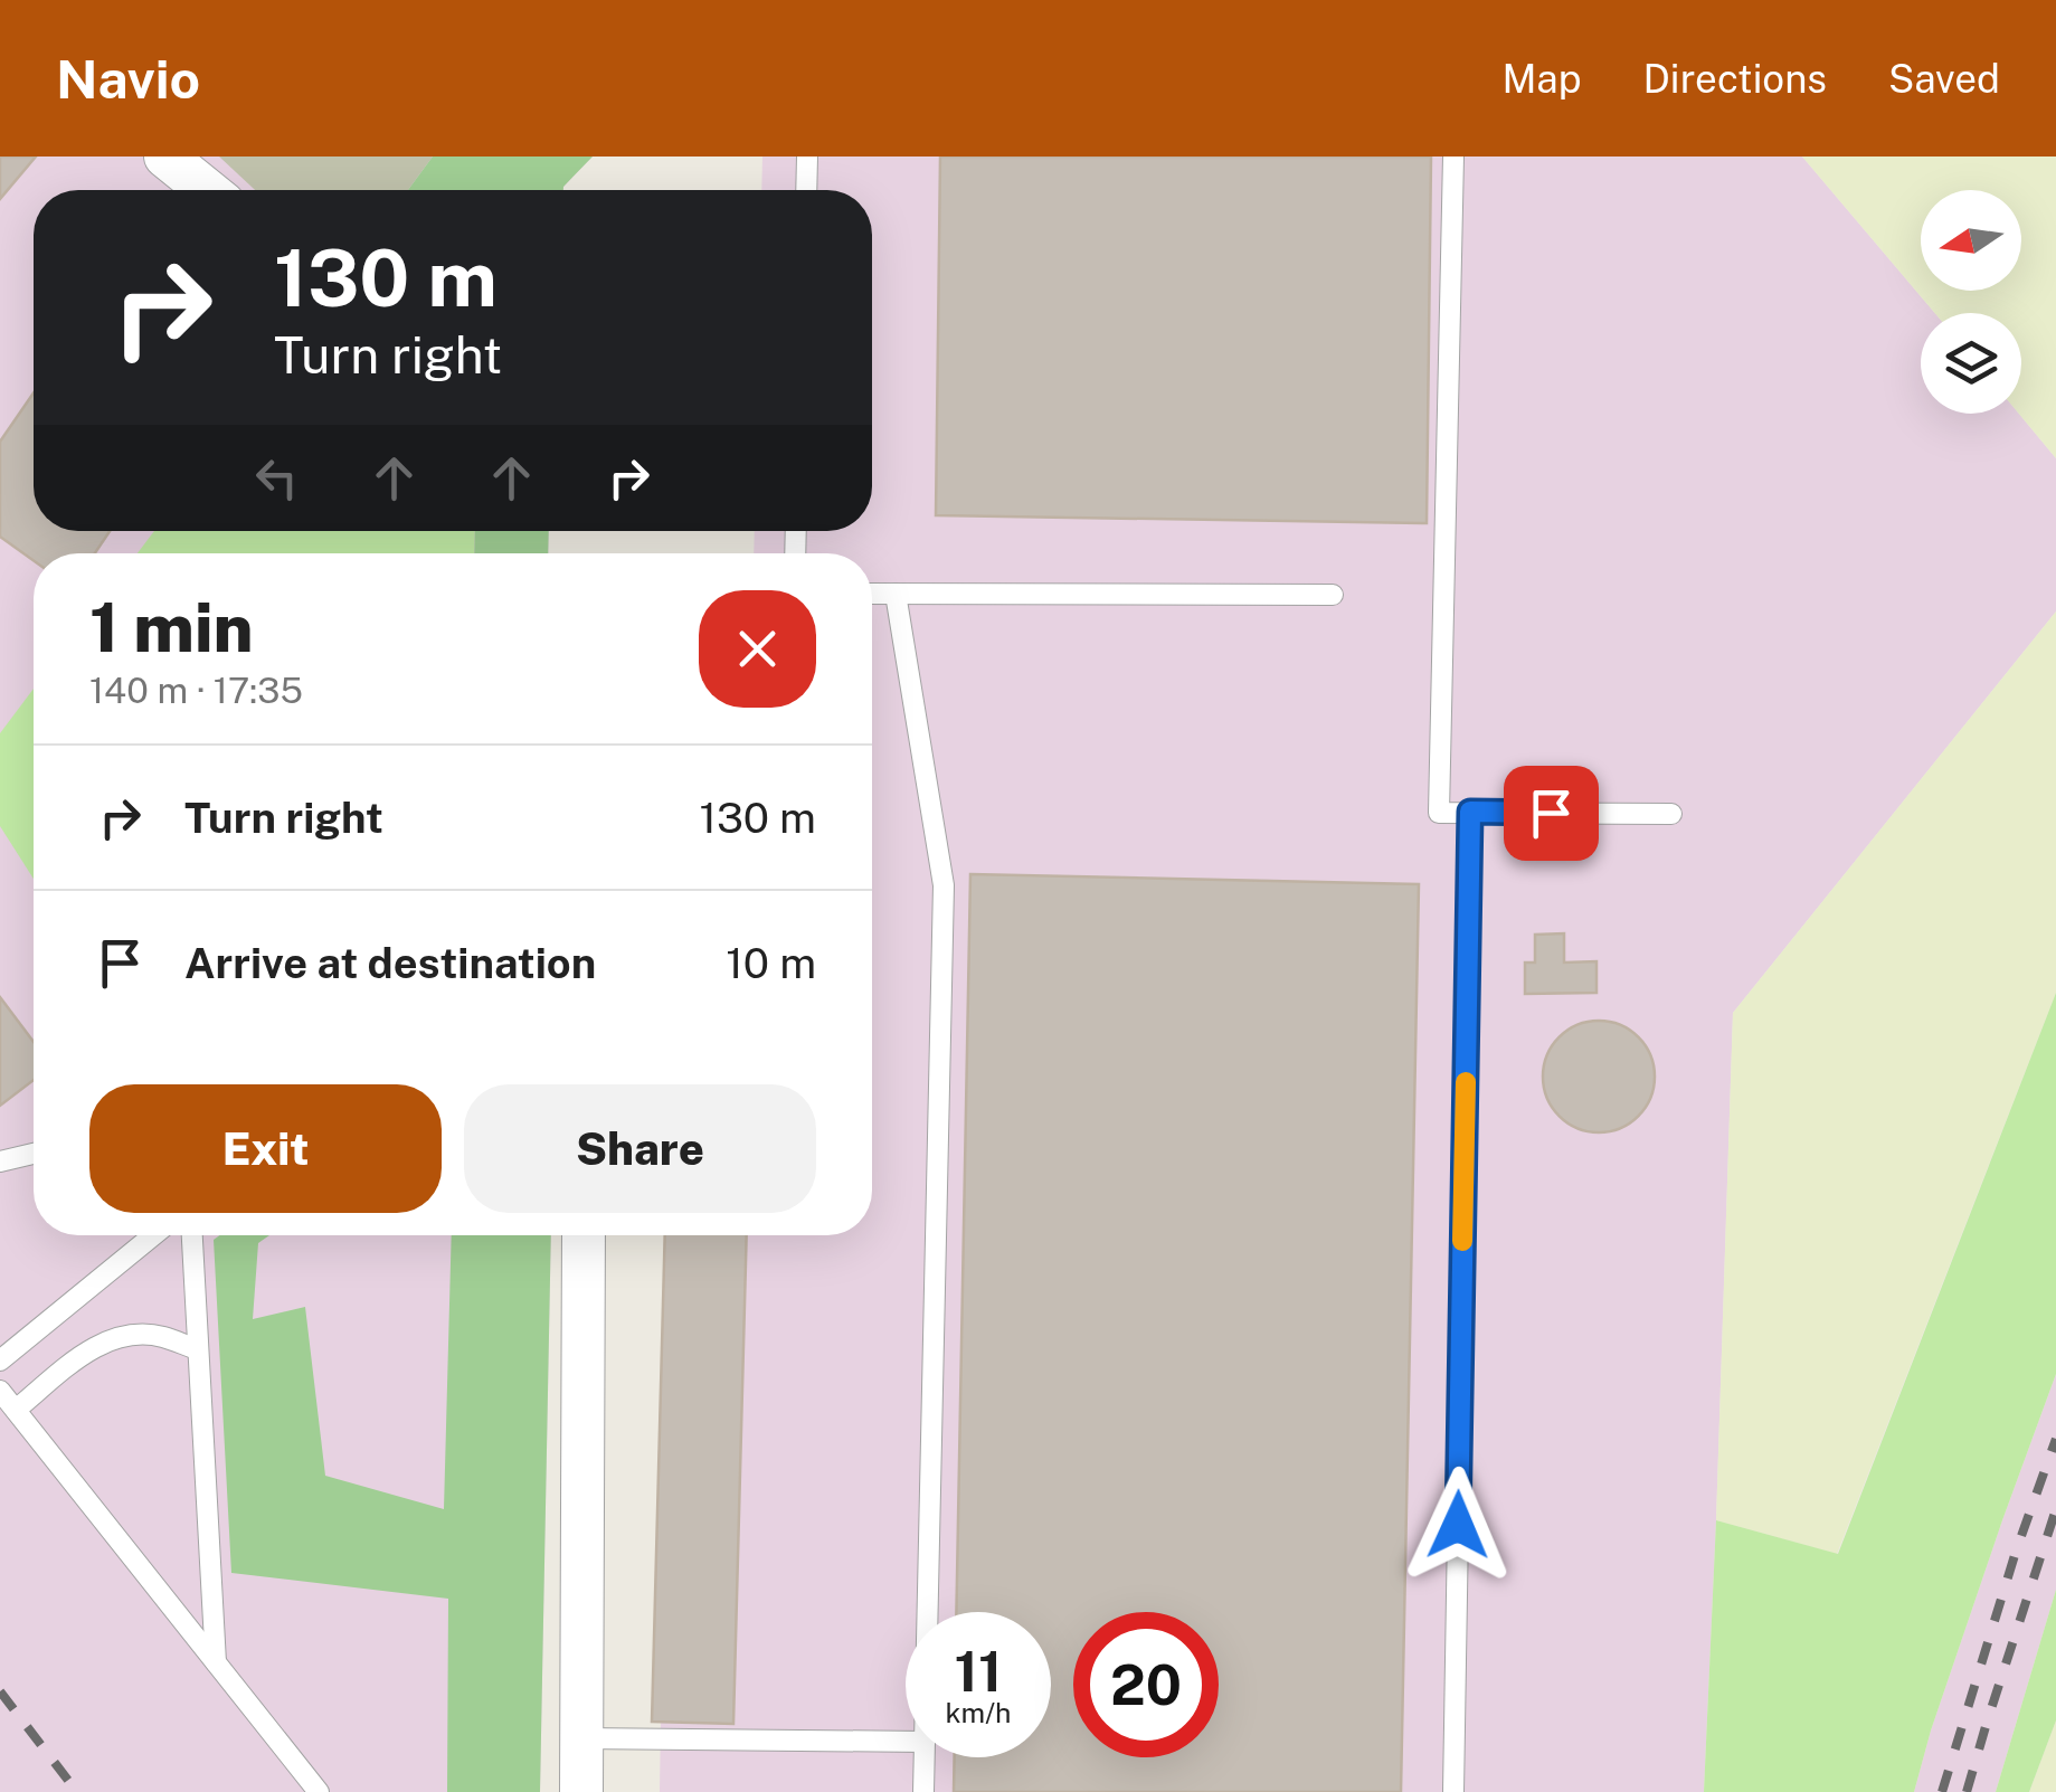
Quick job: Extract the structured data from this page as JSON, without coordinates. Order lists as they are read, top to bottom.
{
  "north": "left",
  "page": {
    "header": "Navio",
    "nav": ["Map", "Directions", "Saved"],
    "turn": ["130 m", "Turn right"],
    "heading": ["1 min", "140 m · 17:35"],
    "list": [
      {
        "name": "Turn right",
        "value": "130 m"
      },
      {
        "name": "Arrive at destination",
        "value": "10 m"
      }
    ],
    "buttons": ["Exit", "Share"],
    "speed": "11 km/h",
    "limit": "20"
  }
}
